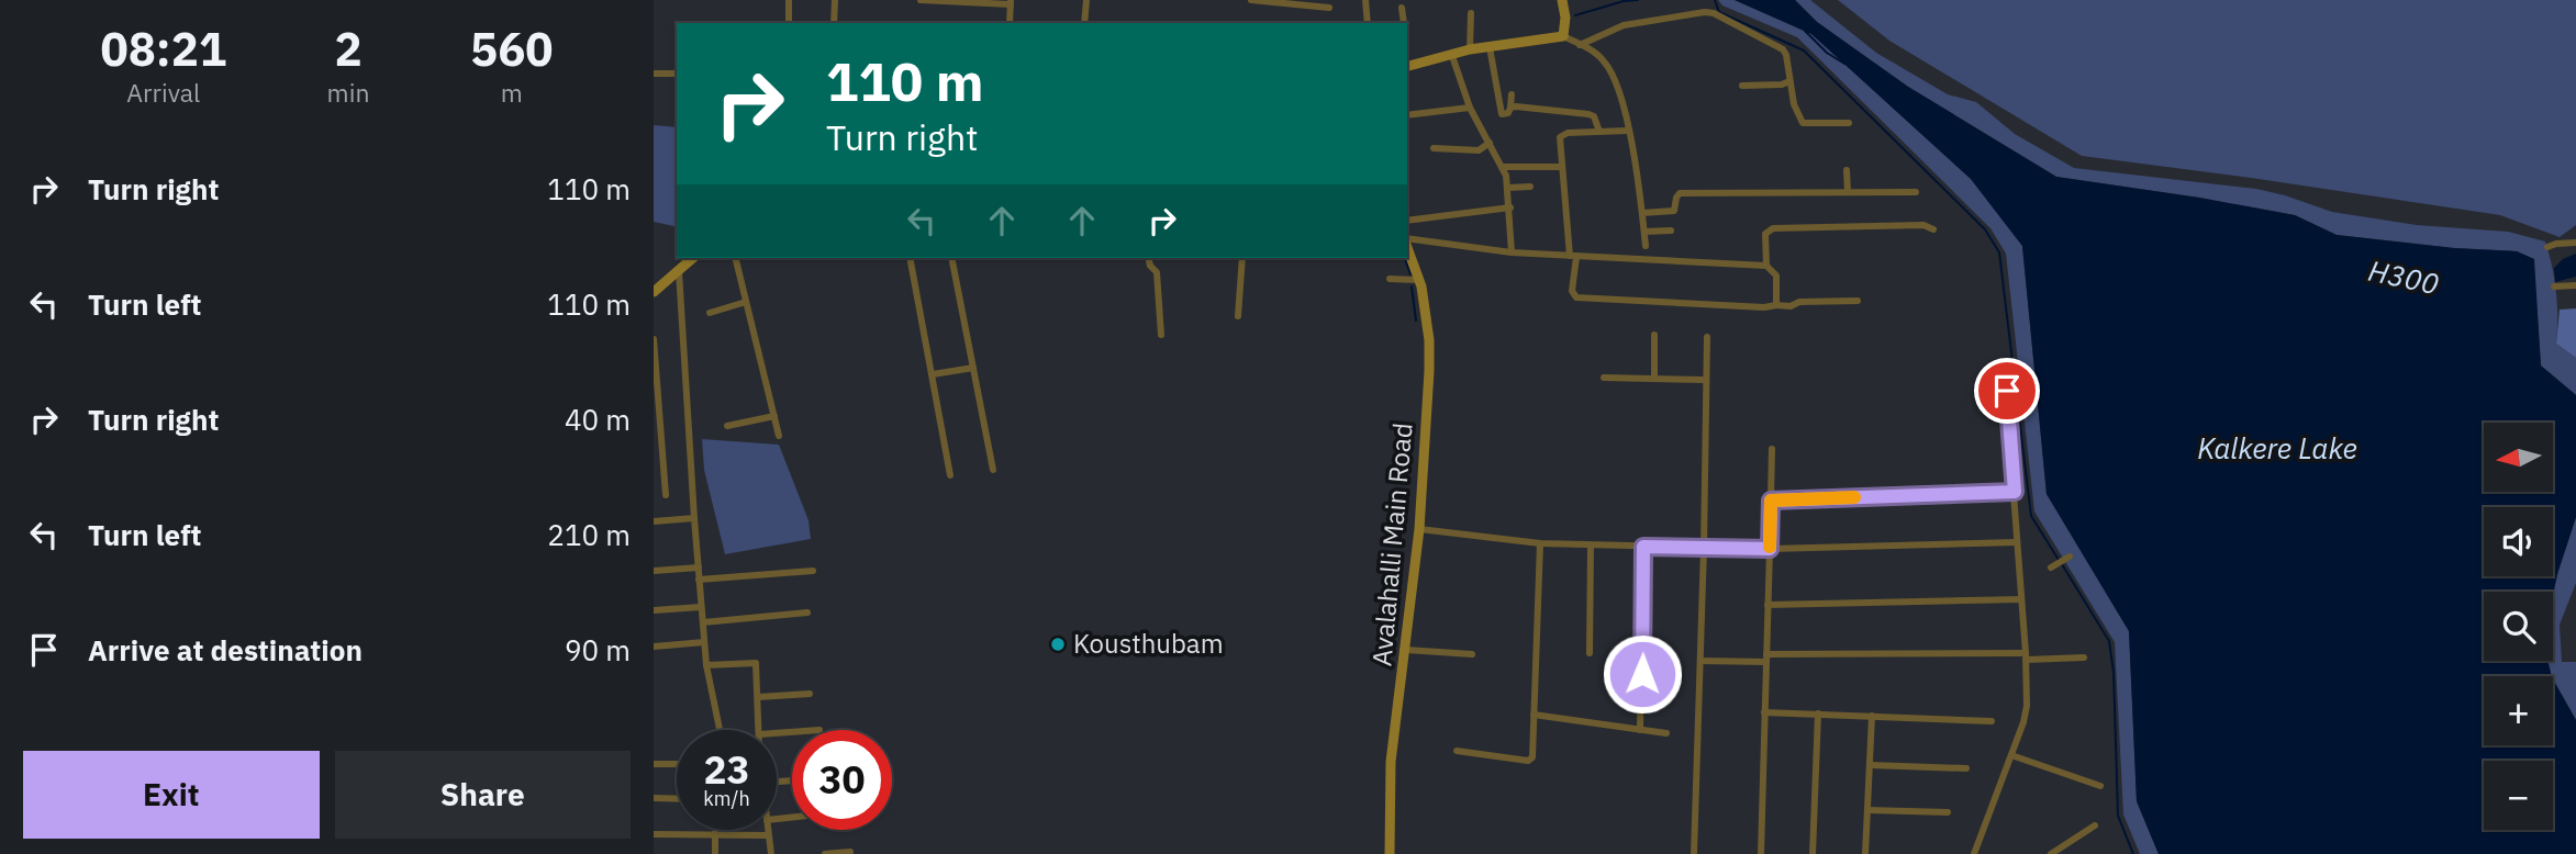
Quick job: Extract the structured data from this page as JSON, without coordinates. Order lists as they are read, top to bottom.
{
  "streets": {
    "main road": ["Avalahalli Main Road"]
  },
  "water": ["H300", "Kalkere Lake"],
  "places": ["Kousthubam"],
  "north": "left",
  "page": {
    "eta": [
      "08:21",
      "Arrival",
      "2",
      "min",
      "560",
      "m"
    ],
    "turn": ["110 m", "Turn right"],
    "list": [
      {
        "name": "Turn right",
        "value": "110 m"
      },
      {
        "name": "Turn left",
        "value": "110 m"
      },
      {
        "name": "Turn right",
        "value": "40 m"
      },
      {
        "name": "Turn left",
        "value": "210 m"
      },
      {
        "name": "Arrive at destination",
        "value": "90 m"
      }
    ],
    "map_buttons": ["+", "−"],
    "speed": "23 km/h",
    "limit": "30",
    "buttons": ["Exit", "Share"]
  }
}
